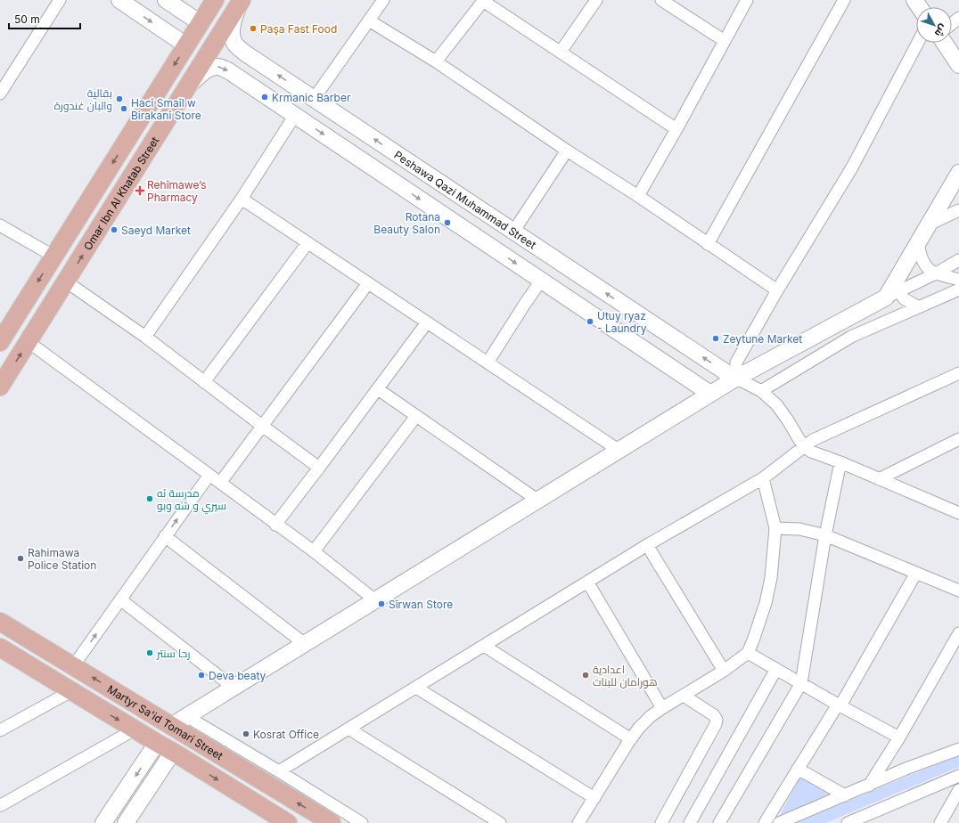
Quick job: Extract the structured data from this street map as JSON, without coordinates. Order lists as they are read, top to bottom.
{
  "streets": {
    "main road": ["Omar Ibn Al Khatab Street", "Martyr Sa'id Tomari Street"],
    "street": ["Peshawa Qazi Muhammad Street"]
  },
  "crossings": [
    ["Omar Ibn Al Khatab Street", "Peshawa Qazi Muhammad Street"]
  ],
  "places": {
    "other": [
      "Paşa Fast Food",
      "Krmanic Barber",
      "بقالية والبان غندورة",
      "Hacî Smaîl w Birakanî Store",
      "Rotana Beauty Salon",
      "Saeyd Market",
      "Utuy ryaz - Laundry",
      "Zeytune Market",
      "مدرسة ئه سيري و شه وبو",
      "Rahimawa Police Station",
      "Sîrwan Store",
      "رحا سنتر",
      "Deva beaty",
      "اعدادية هورامان للبنات",
      "Kosrat Office"
    ],
    "health": ["Rehîmawe’s Pharmacy"]
  },
  "scale_bar": "50 m",
  "north": "bottom right"
}
